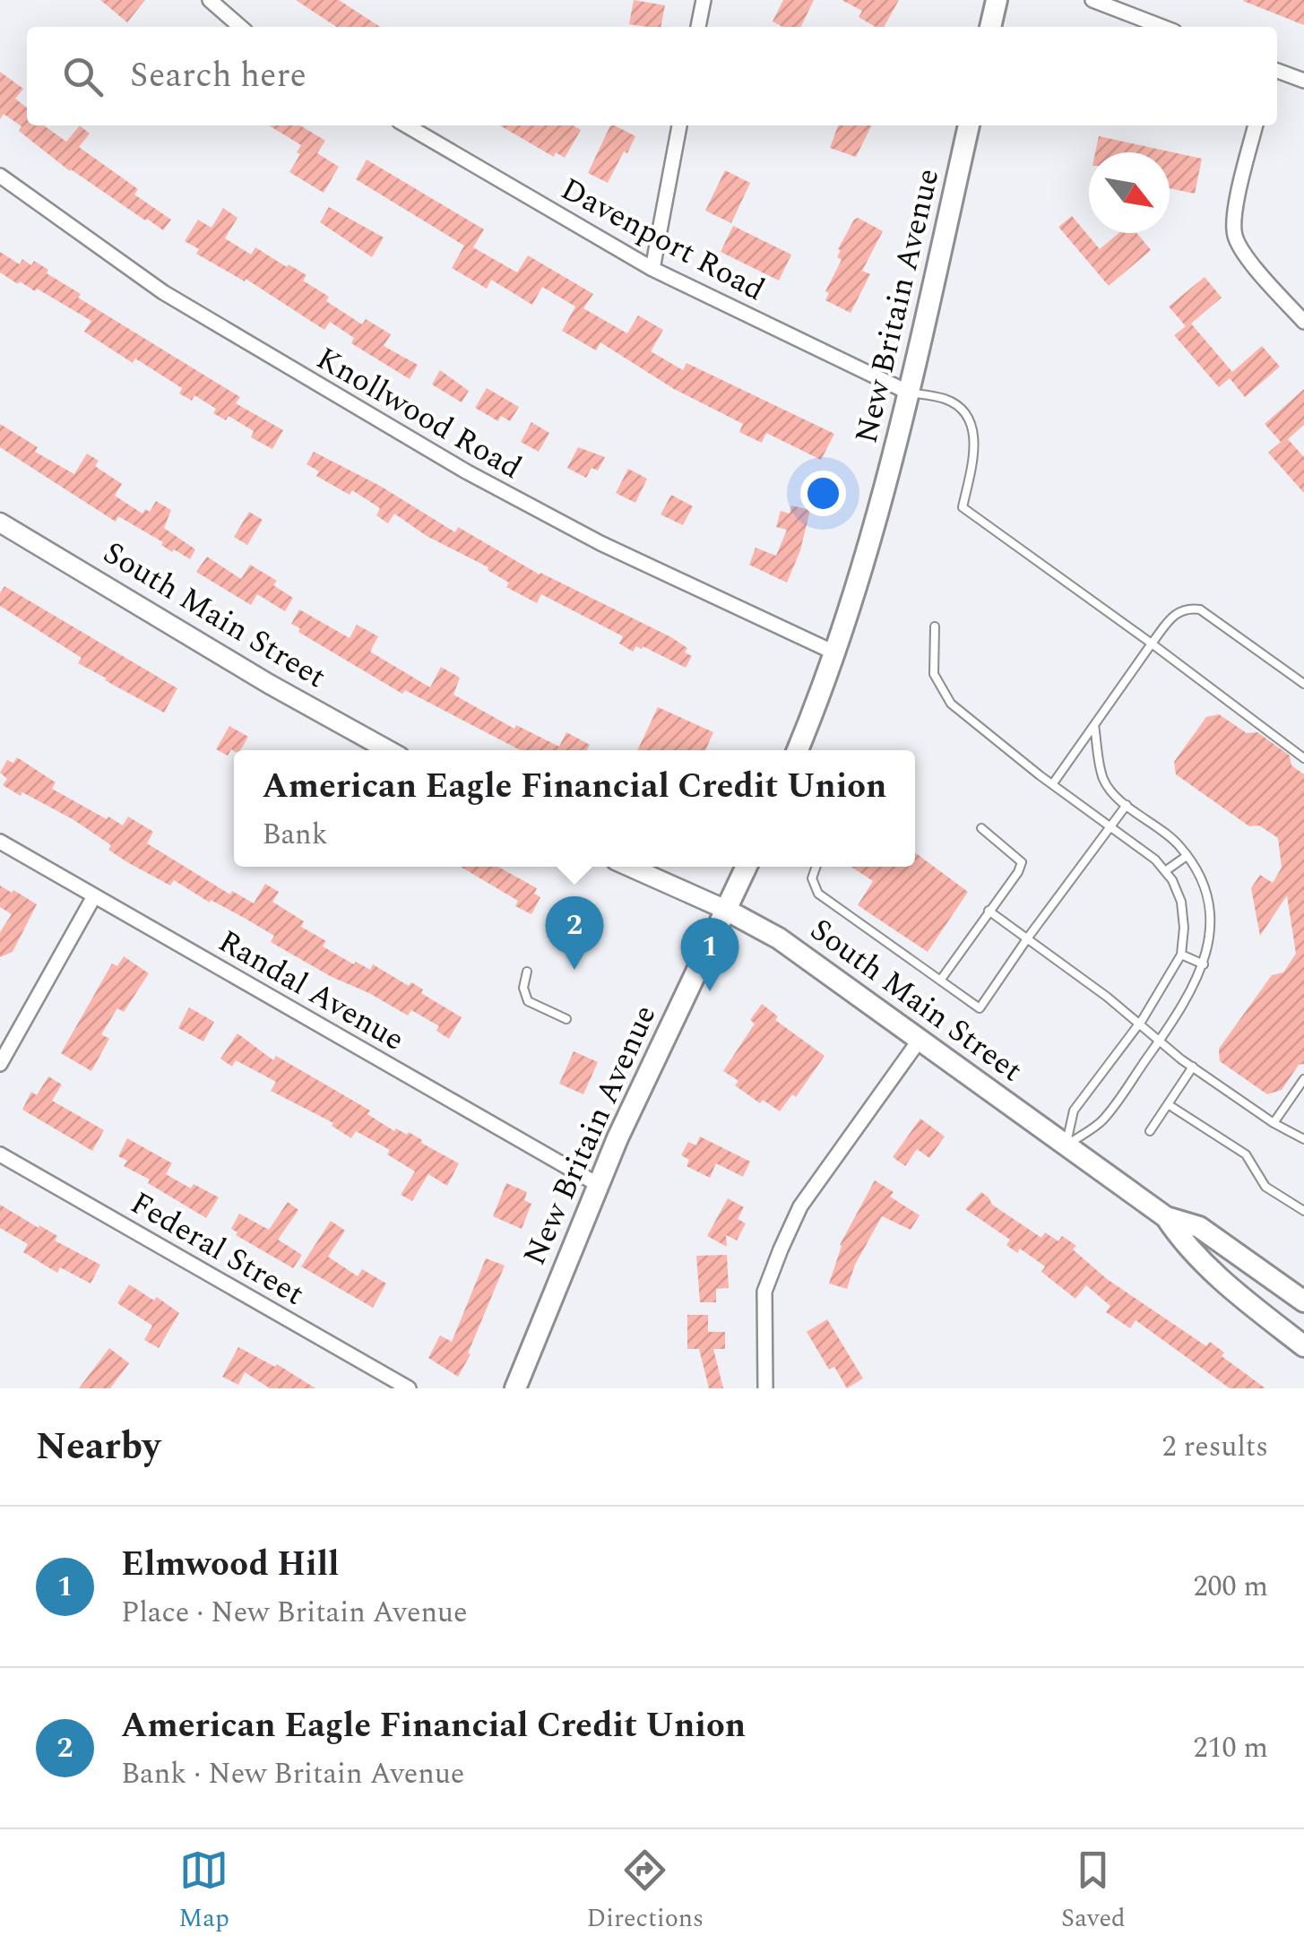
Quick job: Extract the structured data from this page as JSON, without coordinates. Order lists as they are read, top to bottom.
{
  "streets": {
    "main road": ["New Britain Avenue", "South Main Street"],
    "street": [
      "Davenport Road",
      "Knollwood Road",
      "Randal Avenue",
      "Federal Street"
    ]
  },
  "crossings": [
    ["Davenport Road", "New Britain Avenue"],
    ["New Britain Avenue", "Knollwood Road"],
    ["New Britain Avenue", "South Main Street"],
    ["New Britain Avenue", "Randal Avenue"]
  ],
  "north": "bottom right",
  "page": {
    "search": "Search here",
    "popup": ["American Eagle Financial Credit Union", "Bank"],
    "pins": ["2", "1"],
    "heading": ["Nearby", "2 results"],
    "list": [
      {
        "mark": "1",
        "name": "Elmwood Hill",
        "note": "Place · New Britain Avenue",
        "value": "200 m"
      },
      {
        "mark": "2",
        "name": "American Eagle Financial Credit Union",
        "note": "Bank · New Britain Avenue",
        "value": "210 m"
      }
    ],
    "nav": ["Map", "Directions", "Saved"]
  }
}
